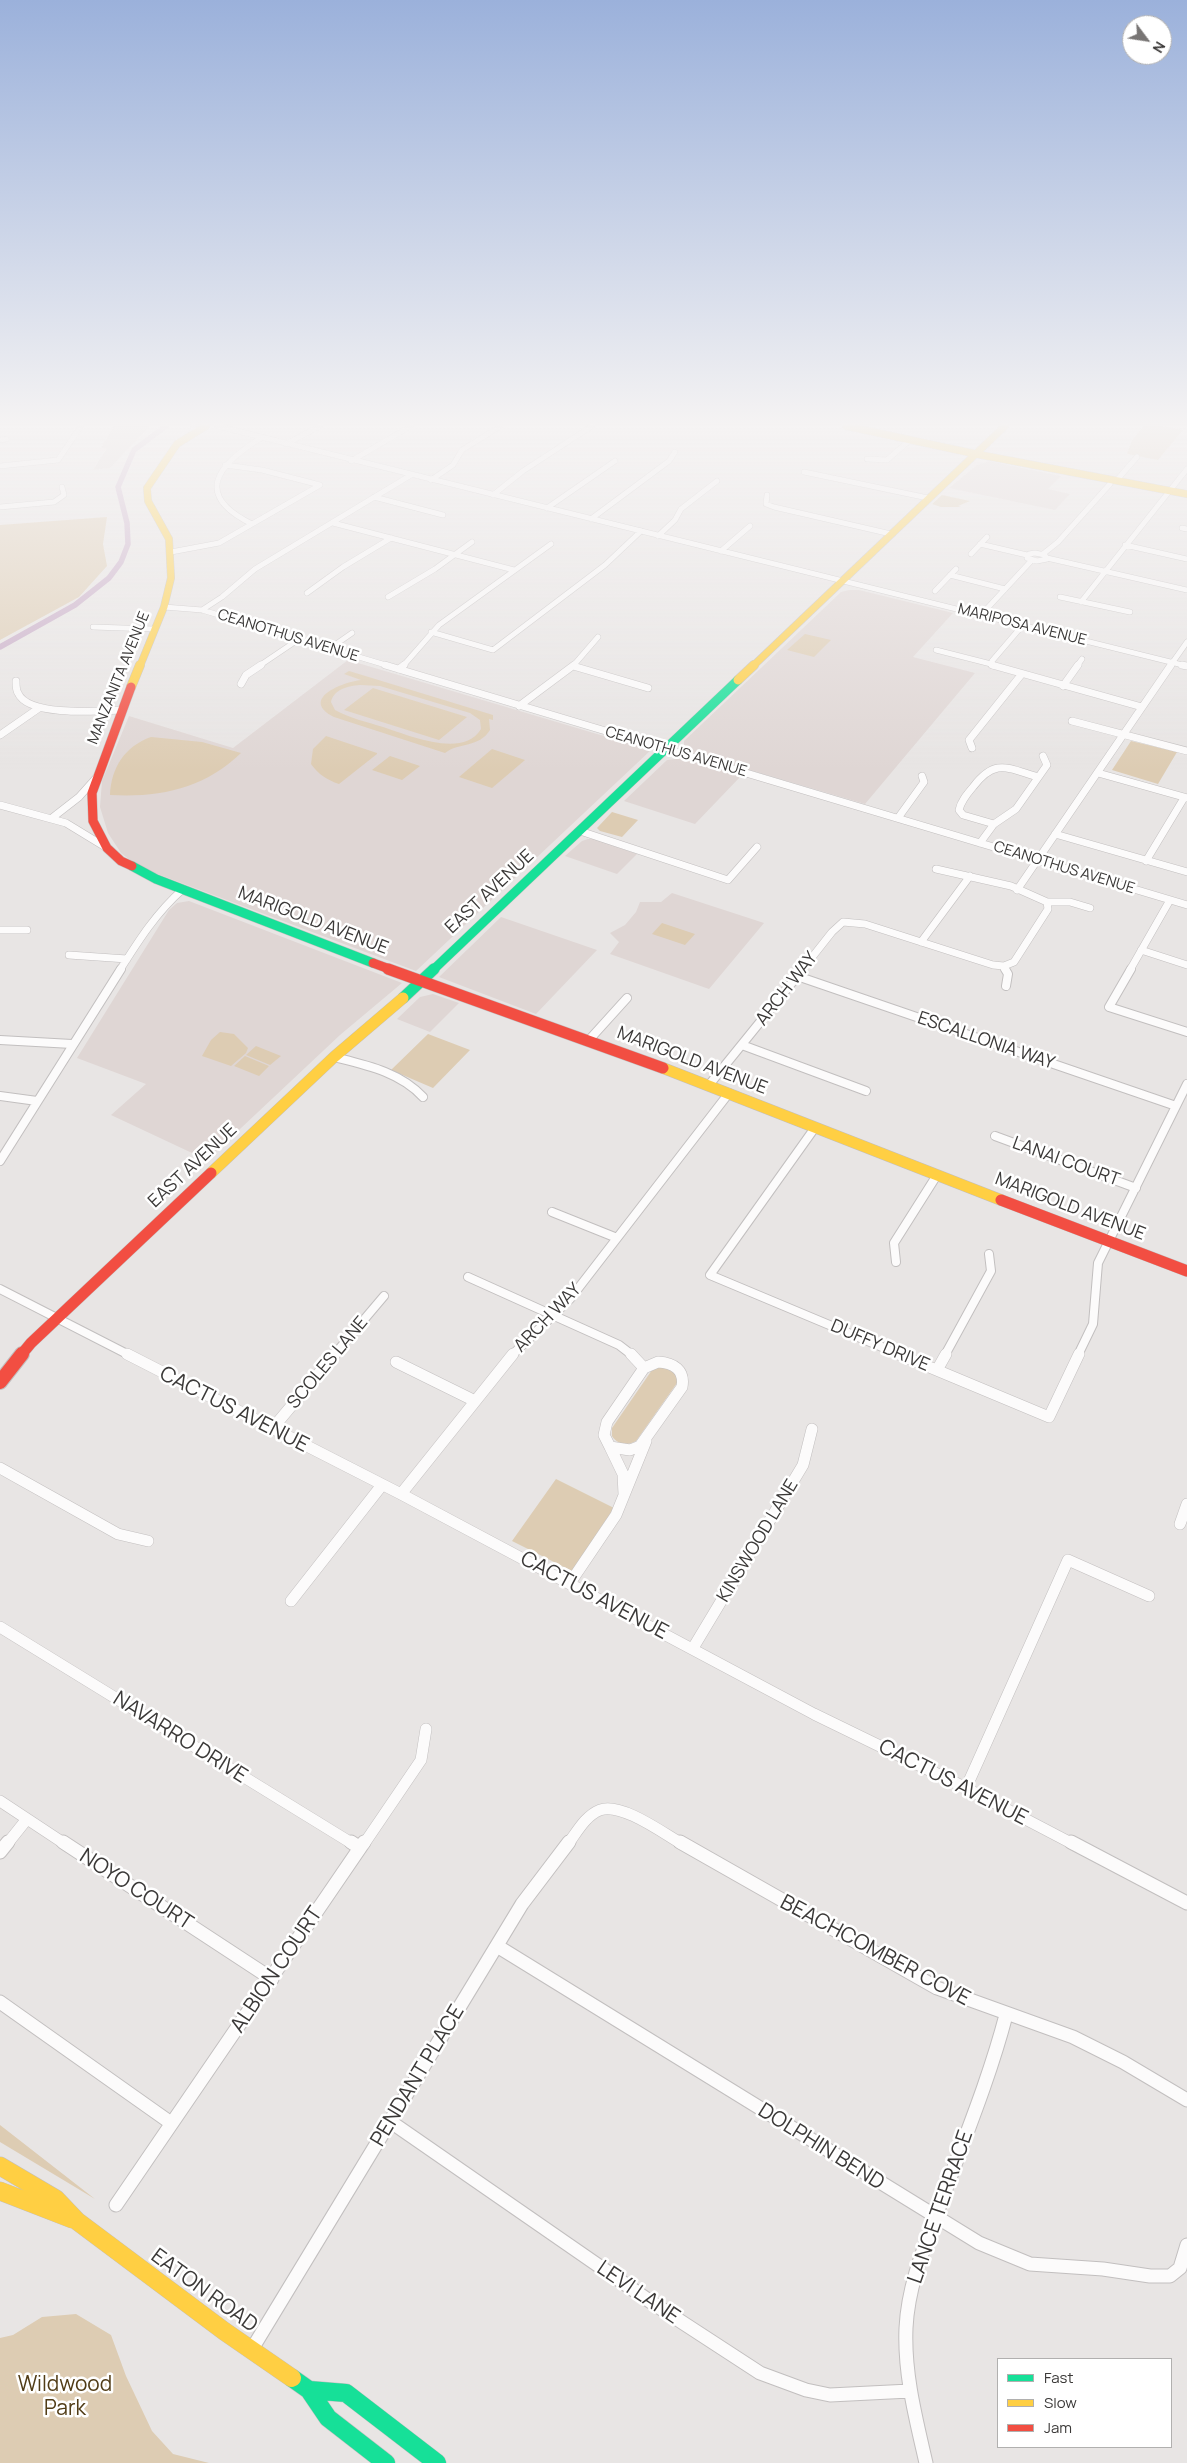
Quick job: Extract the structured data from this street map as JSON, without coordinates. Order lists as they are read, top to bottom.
{
  "streets": {
    "street": [
      "MARIPOSA AVENUE",
      "CEANOTHUS AVENUE",
      "MANZANITA AVENUE",
      "EAST AVENUE",
      "MARIGOLD AVENUE",
      "ARCH WAY",
      "ESCALLONIA WAY",
      "LANAI COURT",
      "DUFFY DRIVE",
      "SCOLES LANE",
      "CACTUS AVENUE",
      "KINSWOOD LANE",
      "NAVARRO DRIVE",
      "NOYO COURT",
      "BEACHCOMBER COVE",
      "ALBION COURT",
      "PENDANT PLACE",
      "DOLPHIN BEND",
      "LANCE TERRACE",
      "EATON ROAD",
      "LEVI LANE"
    ]
  },
  "crossings": [
    ["MARIPOSA AVENUE", "EAST AVENUE"],
    ["CEANOTHUS AVENUE", "MANZANITA AVENUE"],
    ["CEANOTHUS AVENUE", "EAST AVENUE"],
    ["MANZANITA AVENUE", "MARIGOLD AVENUE"],
    ["EAST AVENUE", "MARIGOLD AVENUE"],
    ["EAST AVENUE", "CACTUS AVENUE"],
    ["MARIGOLD AVENUE", "ARCH WAY"],
    ["MARIGOLD AVENUE", "DUFFY DRIVE"],
    ["ARCH WAY", "ESCALLONIA WAY"],
    ["ARCH WAY", "CACTUS AVENUE"],
    ["SCOLES LANE", "CACTUS AVENUE"],
    ["CACTUS AVENUE", "KINSWOOD LANE"],
    ["NAVARRO DRIVE", "ALBION COURT"],
    ["NOYO COURT", "ALBION COURT"],
    ["BEACHCOMBER COVE", "PENDANT PLACE"],
    ["BEACHCOMBER COVE", "LANCE TERRACE"],
    ["PENDANT PLACE", "DOLPHIN BEND"],
    ["PENDANT PLACE", "EATON ROAD"],
    ["PENDANT PLACE", "LEVI LANE"],
    ["DOLPHIN BEND", "LANCE TERRACE"],
    ["LANCE TERRACE", "LEVI LANE"]
  ],
  "parks": ["Wildwood Park"],
  "legend": ["Fast", "Slow", "Jam"],
  "north": "bottom right"
}
